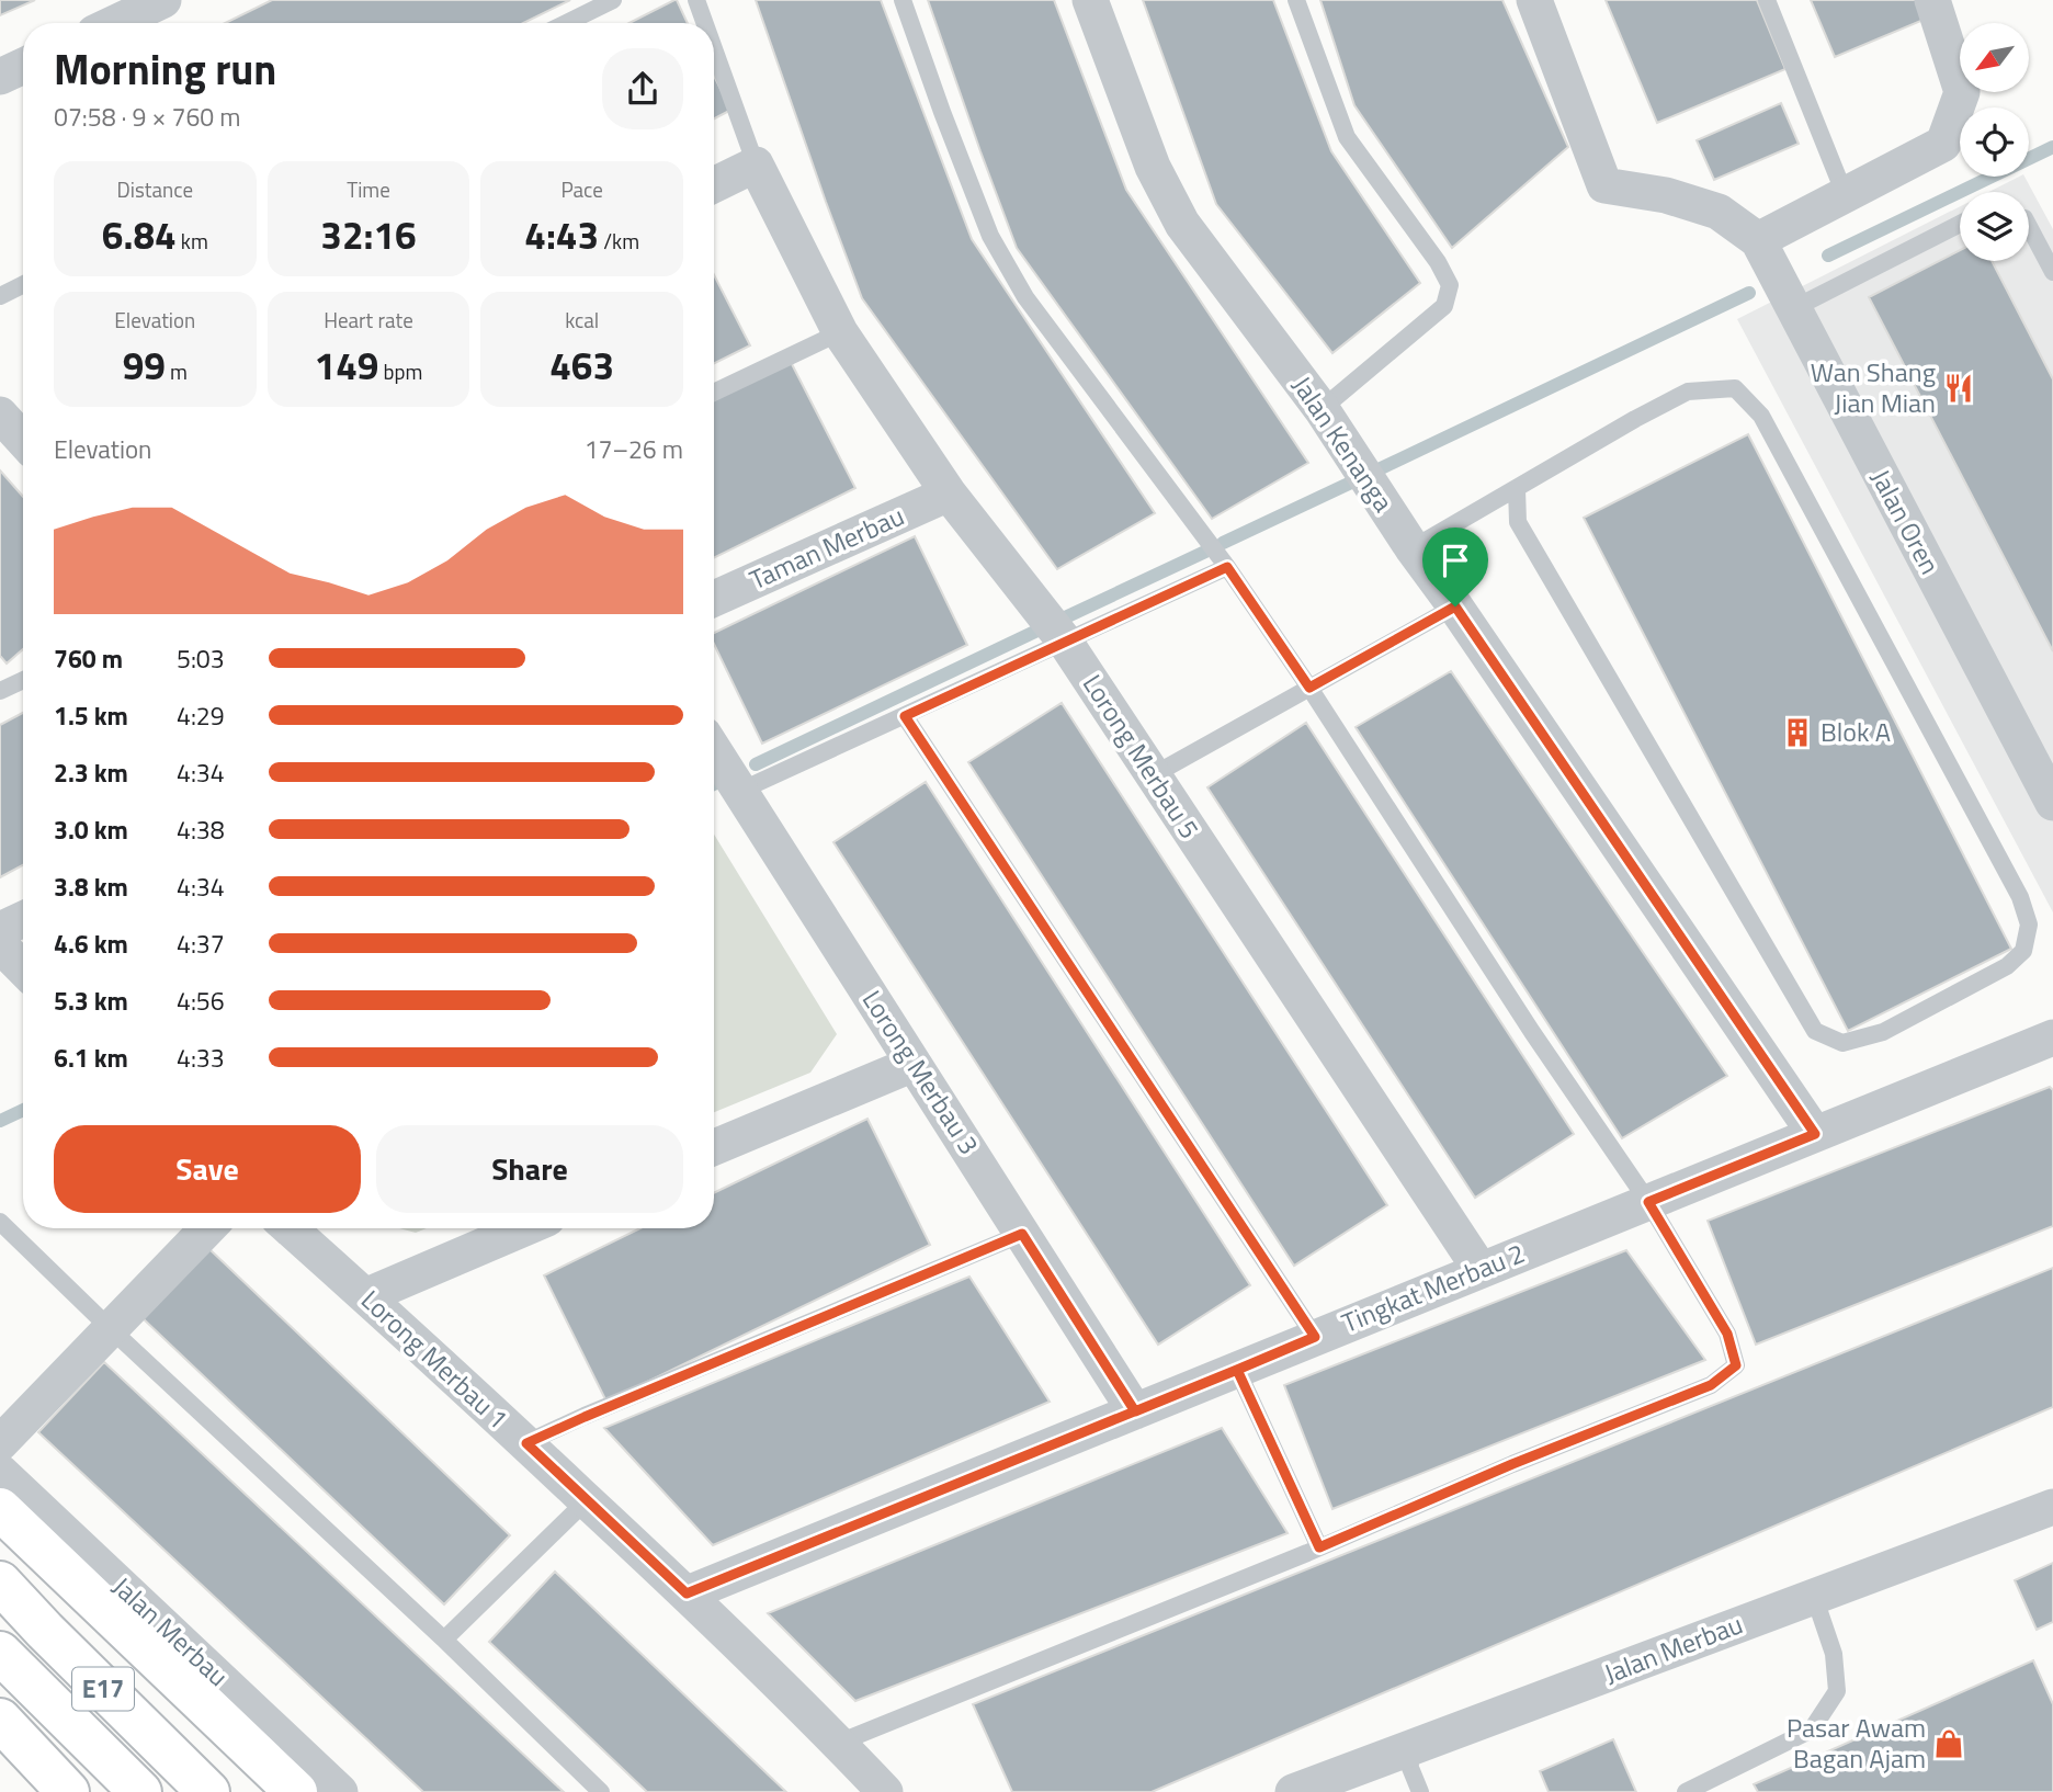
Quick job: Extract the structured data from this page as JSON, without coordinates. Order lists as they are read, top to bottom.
{
  "streets": {
    "highway": ["E17"],
    "street": [
      "Jalan Kenanga",
      "Jalan Oren",
      "Taman Merbau",
      "Lorong Merbau 5",
      "Lorong Merbau 3",
      "Tingkat Merbau 2",
      "Lorong Merbau 1",
      "Jalan Merbau"
    ]
  },
  "crossings": [
    ["Jalan Kenanga", "Tingkat Merbau 2"],
    ["Taman Merbau", "Lorong Merbau 5"],
    ["Lorong Merbau 5", "Tingkat Merbau 2"],
    ["Lorong Merbau 3", "Tingkat Merbau 2"],
    ["Tingkat Merbau 2", "Lorong Merbau 1"]
  ],
  "places": {
    "restaurant": ["Wan Shang Jian Mian"],
    "building": ["Blok A"],
    "shop": ["Pasar Awam Bagan Ajam"]
  },
  "north": "bottom left",
  "page": {
    "heading": ["Morning run", "07:58 · 9 × 760 m"],
    "stats": [
      ["Distance", "6.84 km"],
      ["Time", "32:16"],
      ["Pace", "4:43 /km"],
      ["Elevation", "99 m"],
      ["Heart rate", "149 bpm"],
      ["kcal", "463"]
    ],
    "chart": ["Elevation", "17–26 m"],
    "list": [
      {
        "name": "760 m",
        "note": "5:03"
      },
      {
        "name": "1.5 km",
        "note": "4:29"
      },
      {
        "name": "2.3 km",
        "note": "4:34"
      },
      {
        "name": "3.0 km",
        "note": "4:38"
      },
      {
        "name": "3.8 km",
        "note": "4:34"
      },
      {
        "name": "4.6 km",
        "note": "4:37"
      },
      {
        "name": "5.3 km",
        "note": "4:56"
      },
      {
        "name": "6.1 km",
        "note": "4:33"
      }
    ],
    "buttons": ["Save", "Share"]
  }
}
